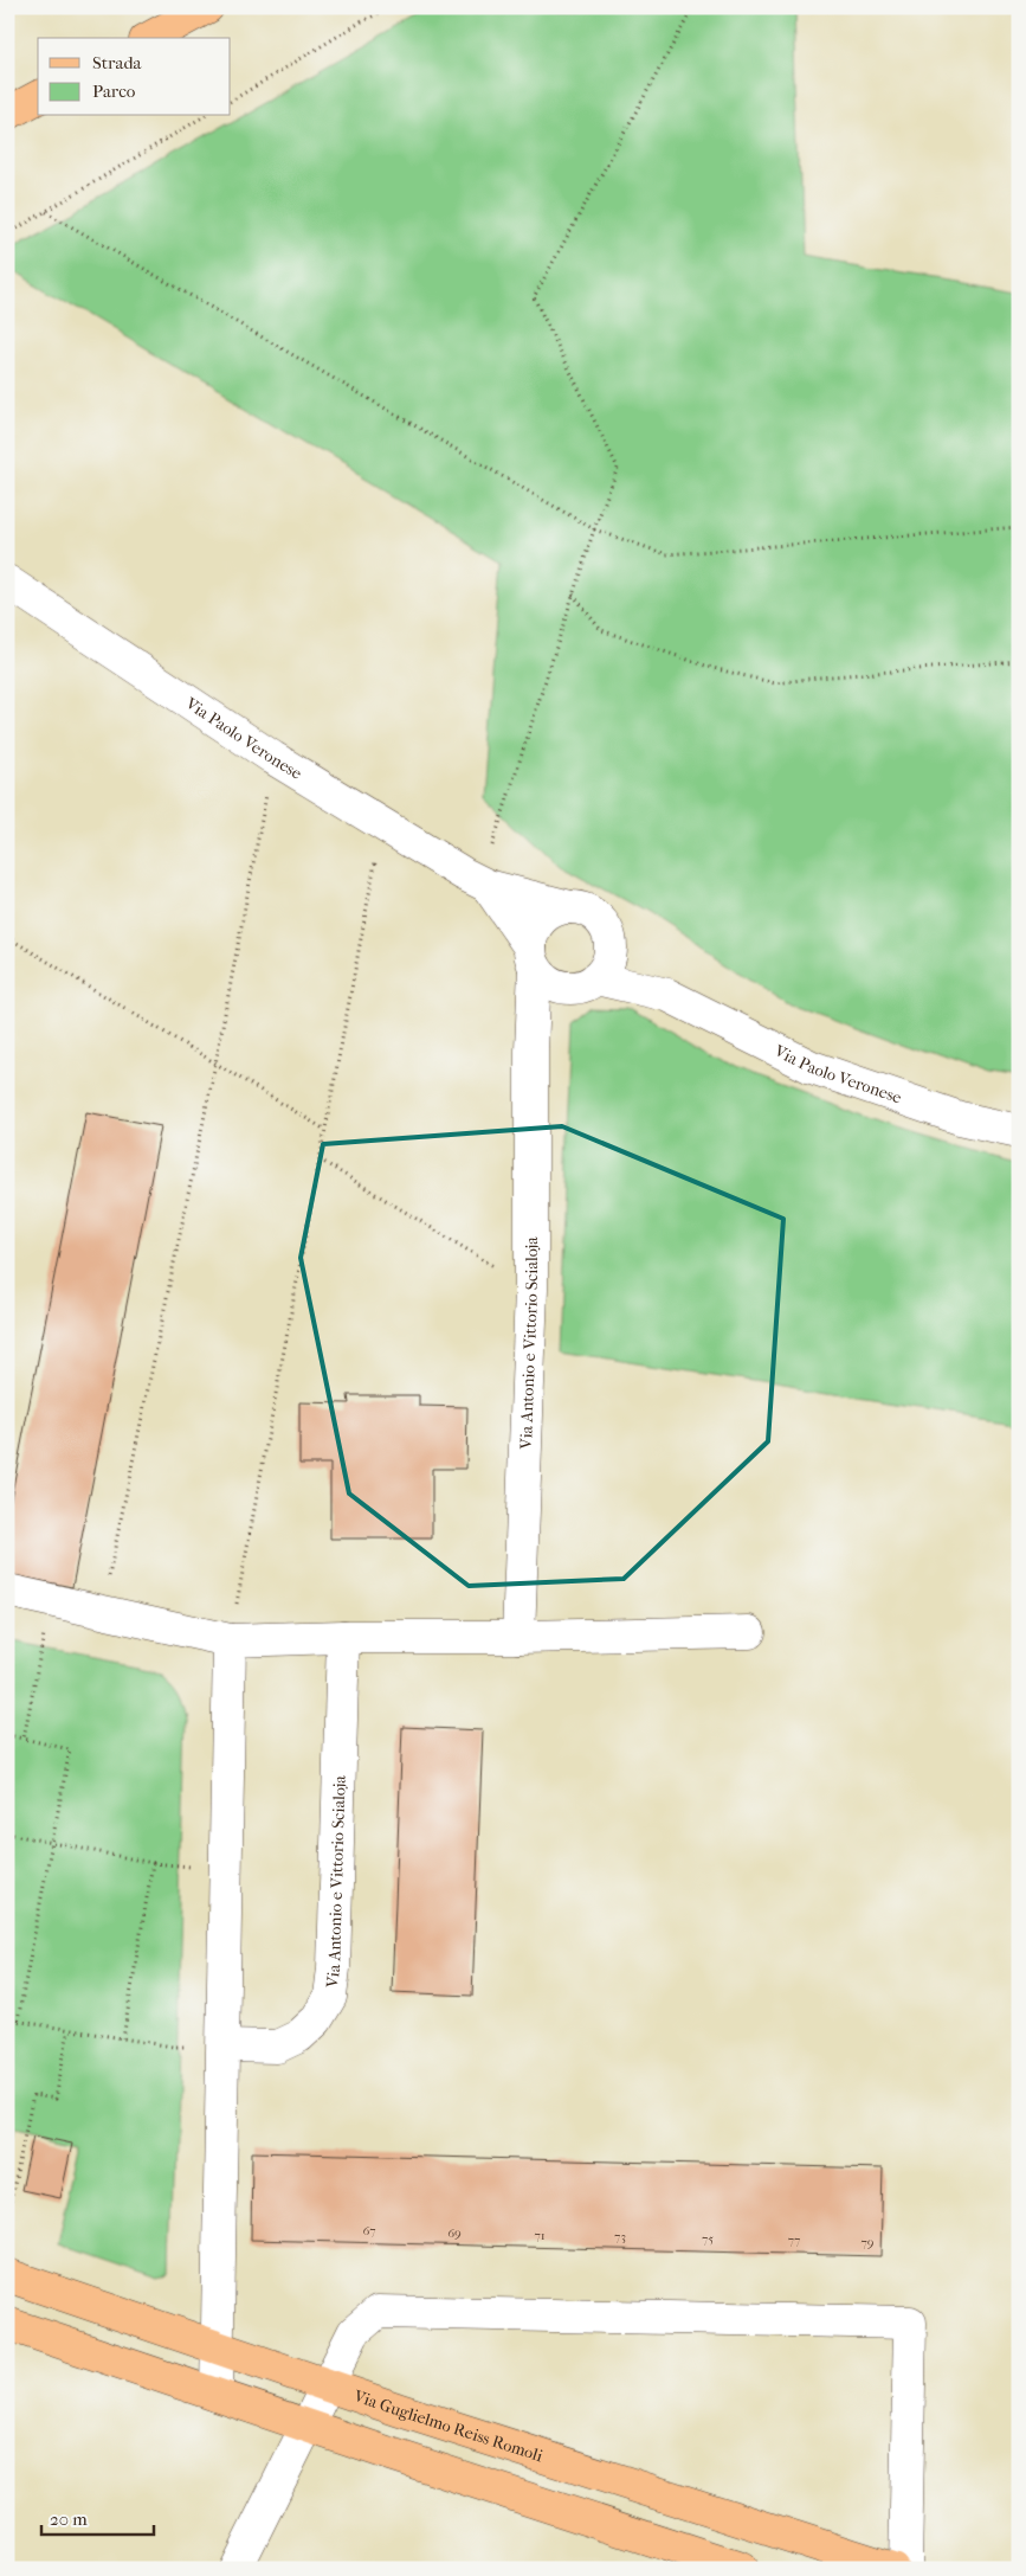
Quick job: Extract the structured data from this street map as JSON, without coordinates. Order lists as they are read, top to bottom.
{
  "streets": {
    "main road": ["Via Guglielmo Reiss Romoli"],
    "street": ["Via Paolo Veronese", "Via Antonio e Vittorio Scialoja"]
  },
  "crossings": [
    ["Via Paolo Veronese", "Via Antonio e Vittorio Scialoja"]
  ],
  "house_numbers": [
    "67",
    "69",
    "71",
    "73",
    "75",
    "77",
    "79"
  ],
  "legend": ["Strada", "Parco"],
  "scale_bar": "20 m"
}
